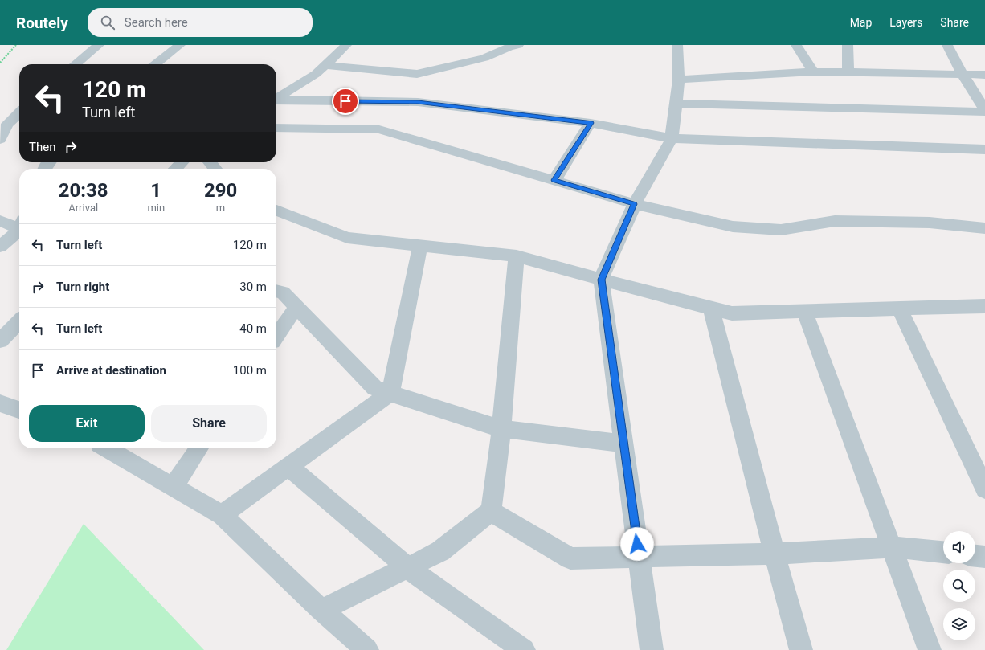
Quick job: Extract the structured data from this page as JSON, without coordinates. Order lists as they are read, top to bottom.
{
  "page": {
    "header": "Routely",
    "search": "Search here",
    "nav": ["Map", "Layers", "Share"],
    "turn": ["120 m", "Turn left"],
    "then": "Then",
    "eta": [
      "20:38",
      "Arrival",
      "1",
      "min",
      "290",
      "m"
    ],
    "list": [
      {
        "name": "Turn left",
        "value": "120 m"
      },
      {
        "name": "Turn right",
        "value": "30 m"
      },
      {
        "name": "Turn left",
        "value": "40 m"
      },
      {
        "name": "Arrive at destination",
        "value": "100 m"
      }
    ],
    "buttons": ["Exit", "Share"]
  }
}
